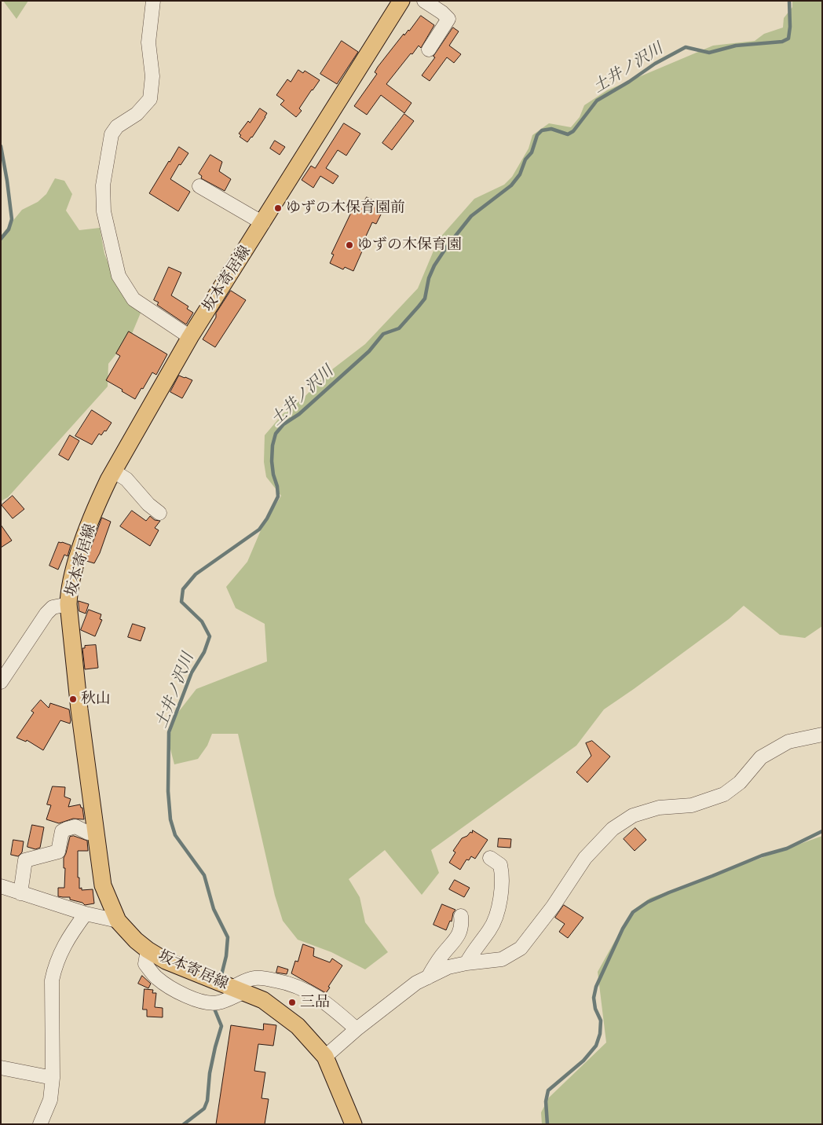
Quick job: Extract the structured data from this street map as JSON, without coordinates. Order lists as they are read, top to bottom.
{
  "streets": {
    "main road": ["坂本寄居線"]
  },
  "water": ["土井ノ沢川"],
  "places": [
    "ゆずの木保育園前",
    "ゆずの木保育園",
    "秋山",
    "三品"
  ]
}
